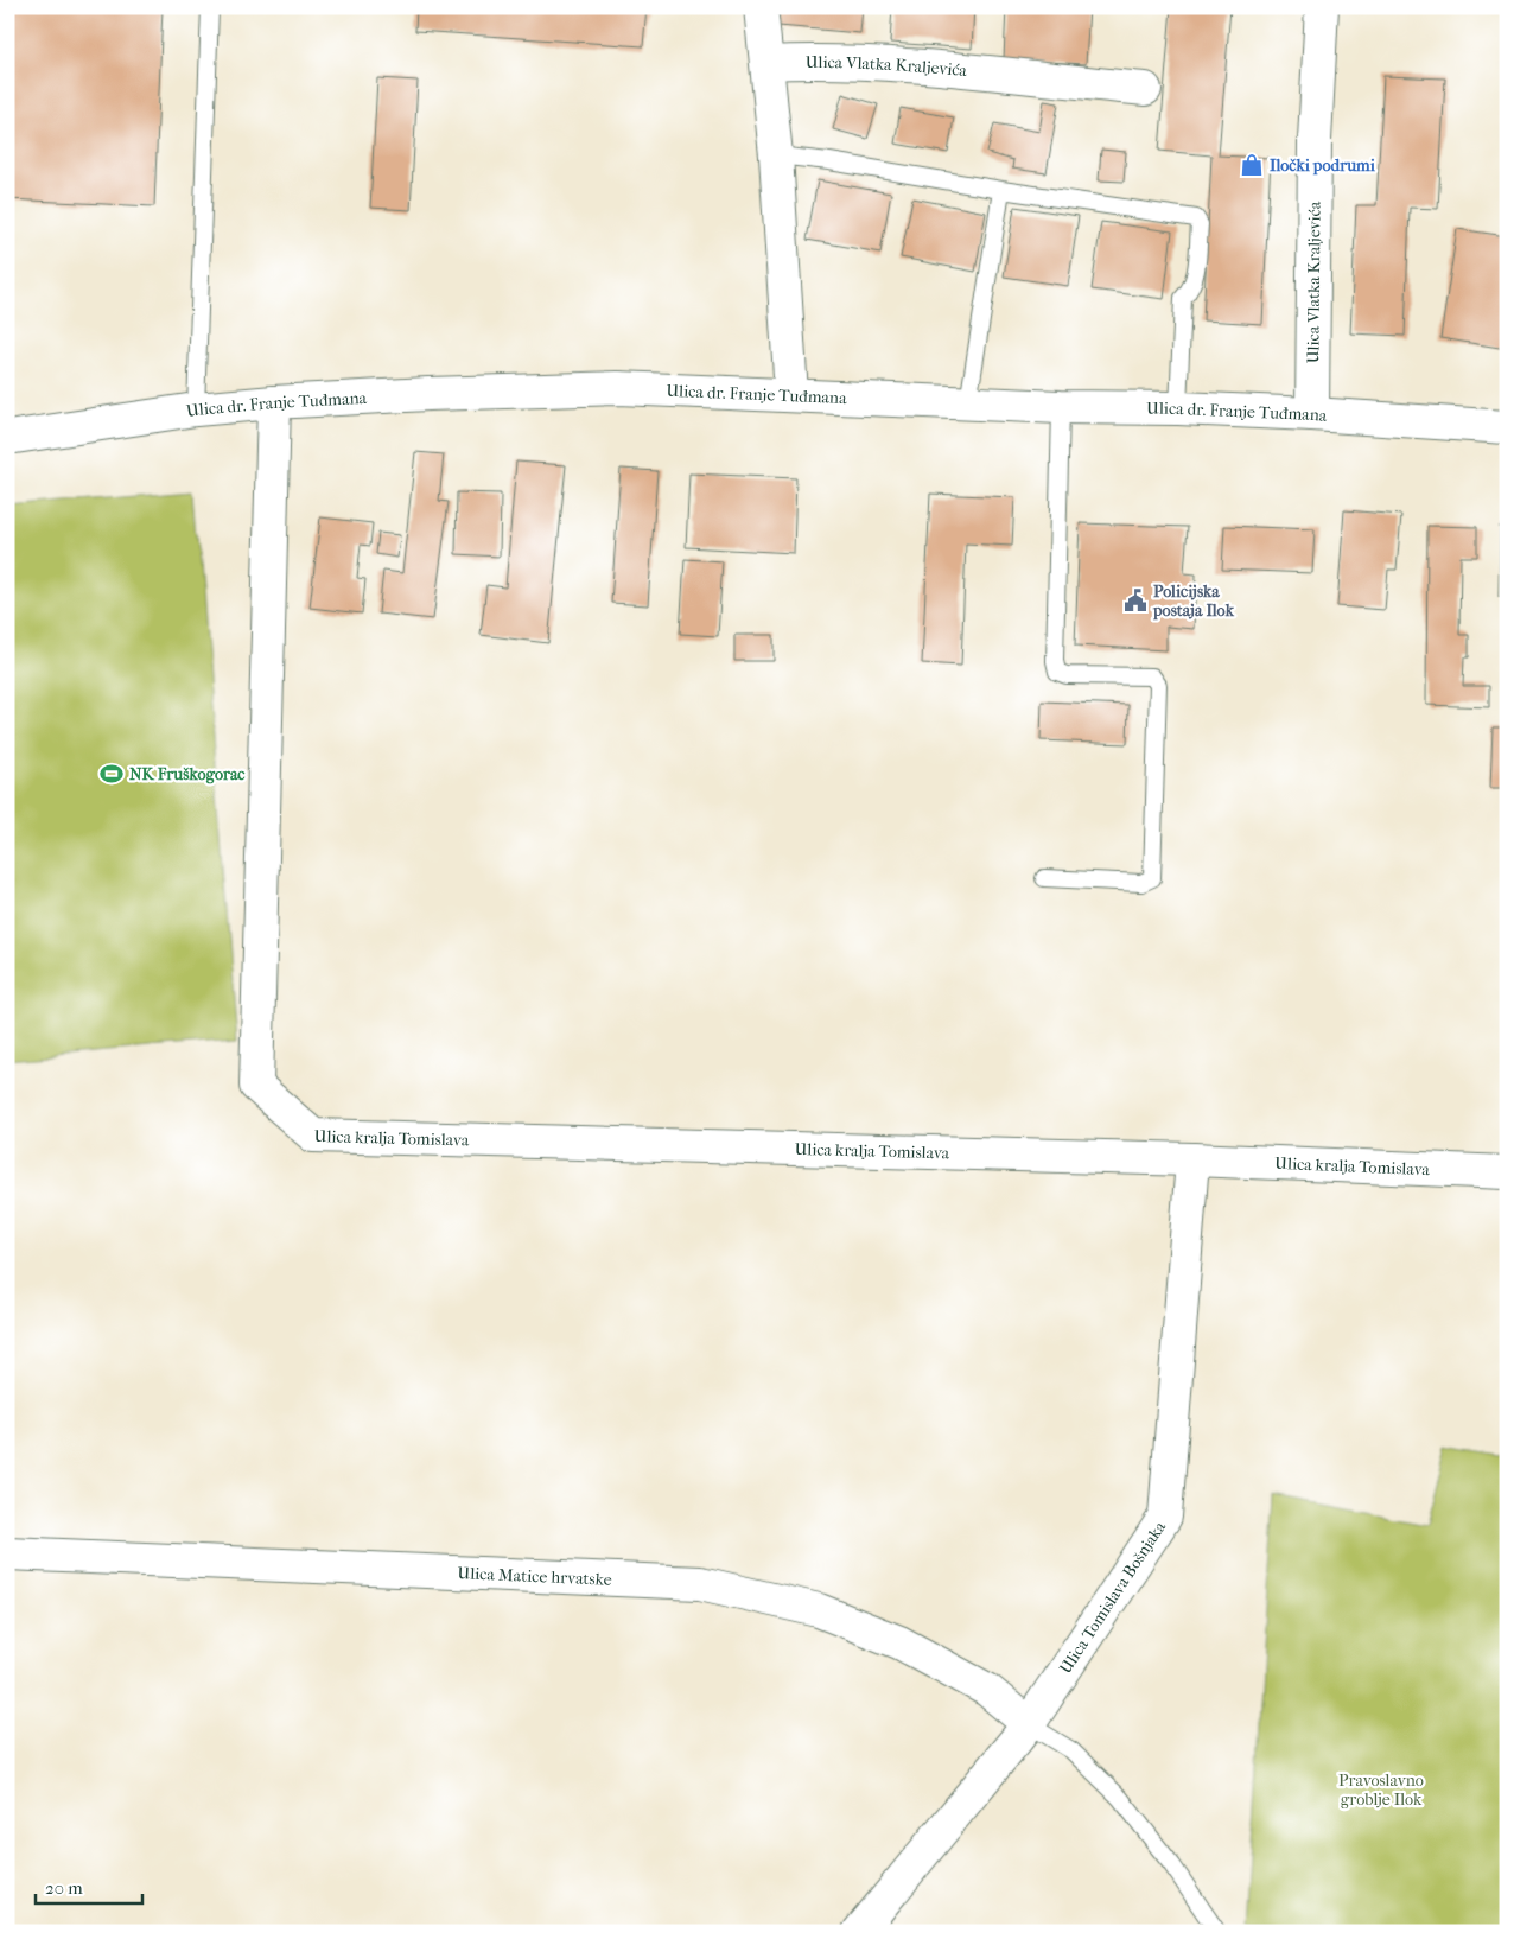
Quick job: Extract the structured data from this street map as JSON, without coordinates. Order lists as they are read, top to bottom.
{
  "streets": {
    "street": [
      "Ulica Vlatka Kraljevića",
      "Ulica dr. Franje Tuđmana",
      "Ulica kralja Tomislava",
      "Ulica Matice hrvatske",
      "Ulica Tomislava Bošnjaka"
    ]
  },
  "crossings": [
    ["Ulica Vlatka Kraljevića", "Ulica dr. Franje Tuđmana"],
    ["Ulica dr. Franje Tuđmana", "Ulica kralja Tomislava"],
    ["Ulica kralja Tomislava", "Ulica Tomislava Bošnjaka"],
    ["Ulica Matice hrvatske", "Ulica Tomislava Bošnjaka"]
  ],
  "parks": ["Pravoslavno groblje Ilok"],
  "places": {
    "shop": ["Iločki podrumi"],
    "public building": ["Policijska postaja Ilok"],
    "sports": ["NK Fruškogorac"]
  },
  "scale_bar": "20 m"
}
